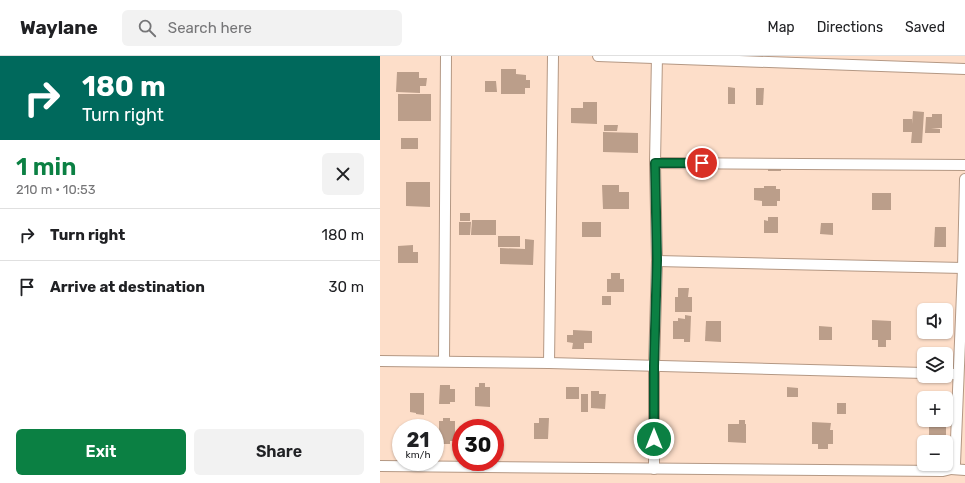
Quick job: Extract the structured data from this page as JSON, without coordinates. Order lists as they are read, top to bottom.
{
  "page": {
    "header": "Waylane",
    "search": "Search here",
    "nav": ["Map", "Directions", "Saved"],
    "turn": ["180 m", "Turn right"],
    "heading": ["1 min", "210 m · 10:53"],
    "list": [
      {
        "name": "Turn right",
        "value": "180 m"
      },
      {
        "name": "Arrive at destination",
        "value": "30 m"
      }
    ],
    "map_buttons": ["+", "−"],
    "speed": "21 km/h",
    "limit": "30",
    "buttons": ["Exit", "Share"]
  }
}
